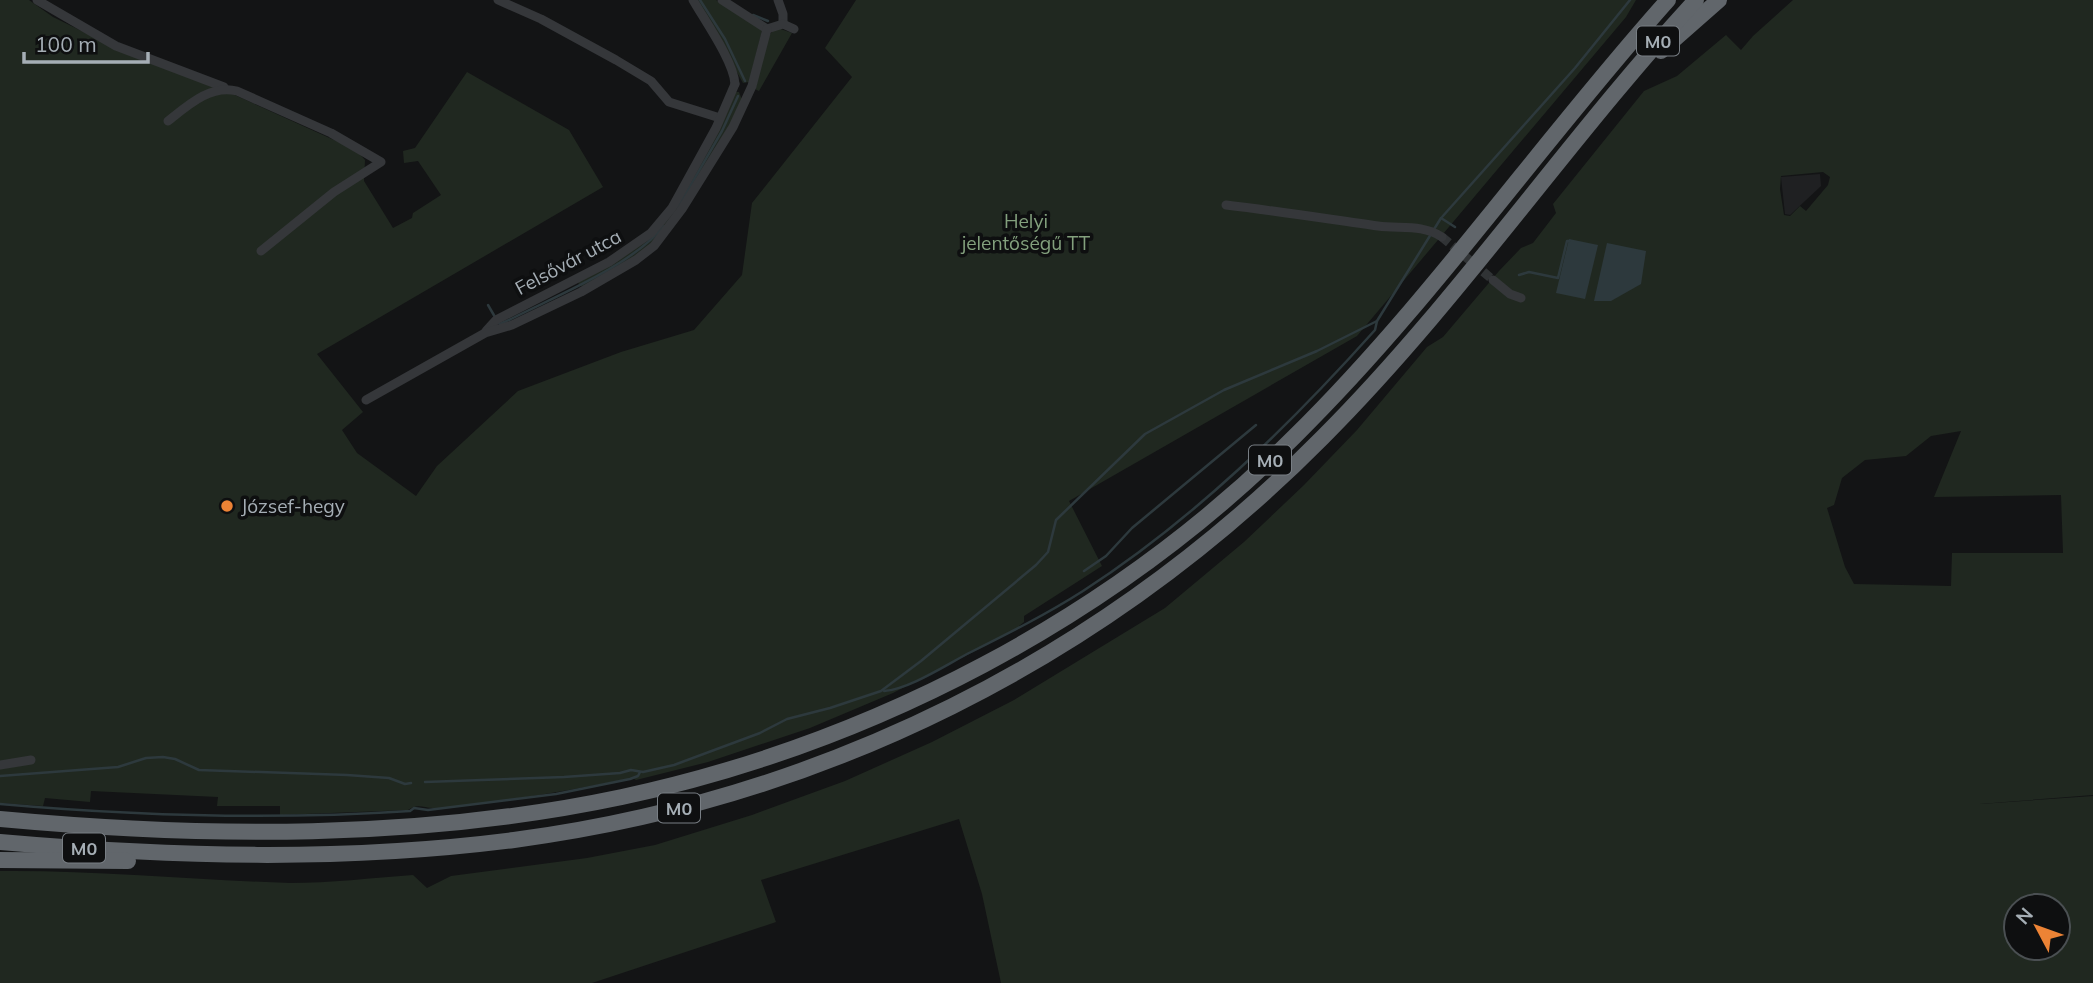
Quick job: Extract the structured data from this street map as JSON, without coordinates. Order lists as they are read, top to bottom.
{
  "streets": {
    "highway": ["M0"],
    "street": ["Felsővár utca"]
  },
  "parks": ["Helyi jelentőségű TT"],
  "places": ["József-hegy"],
  "scale_bar": "100 m",
  "north": "top left"
}
